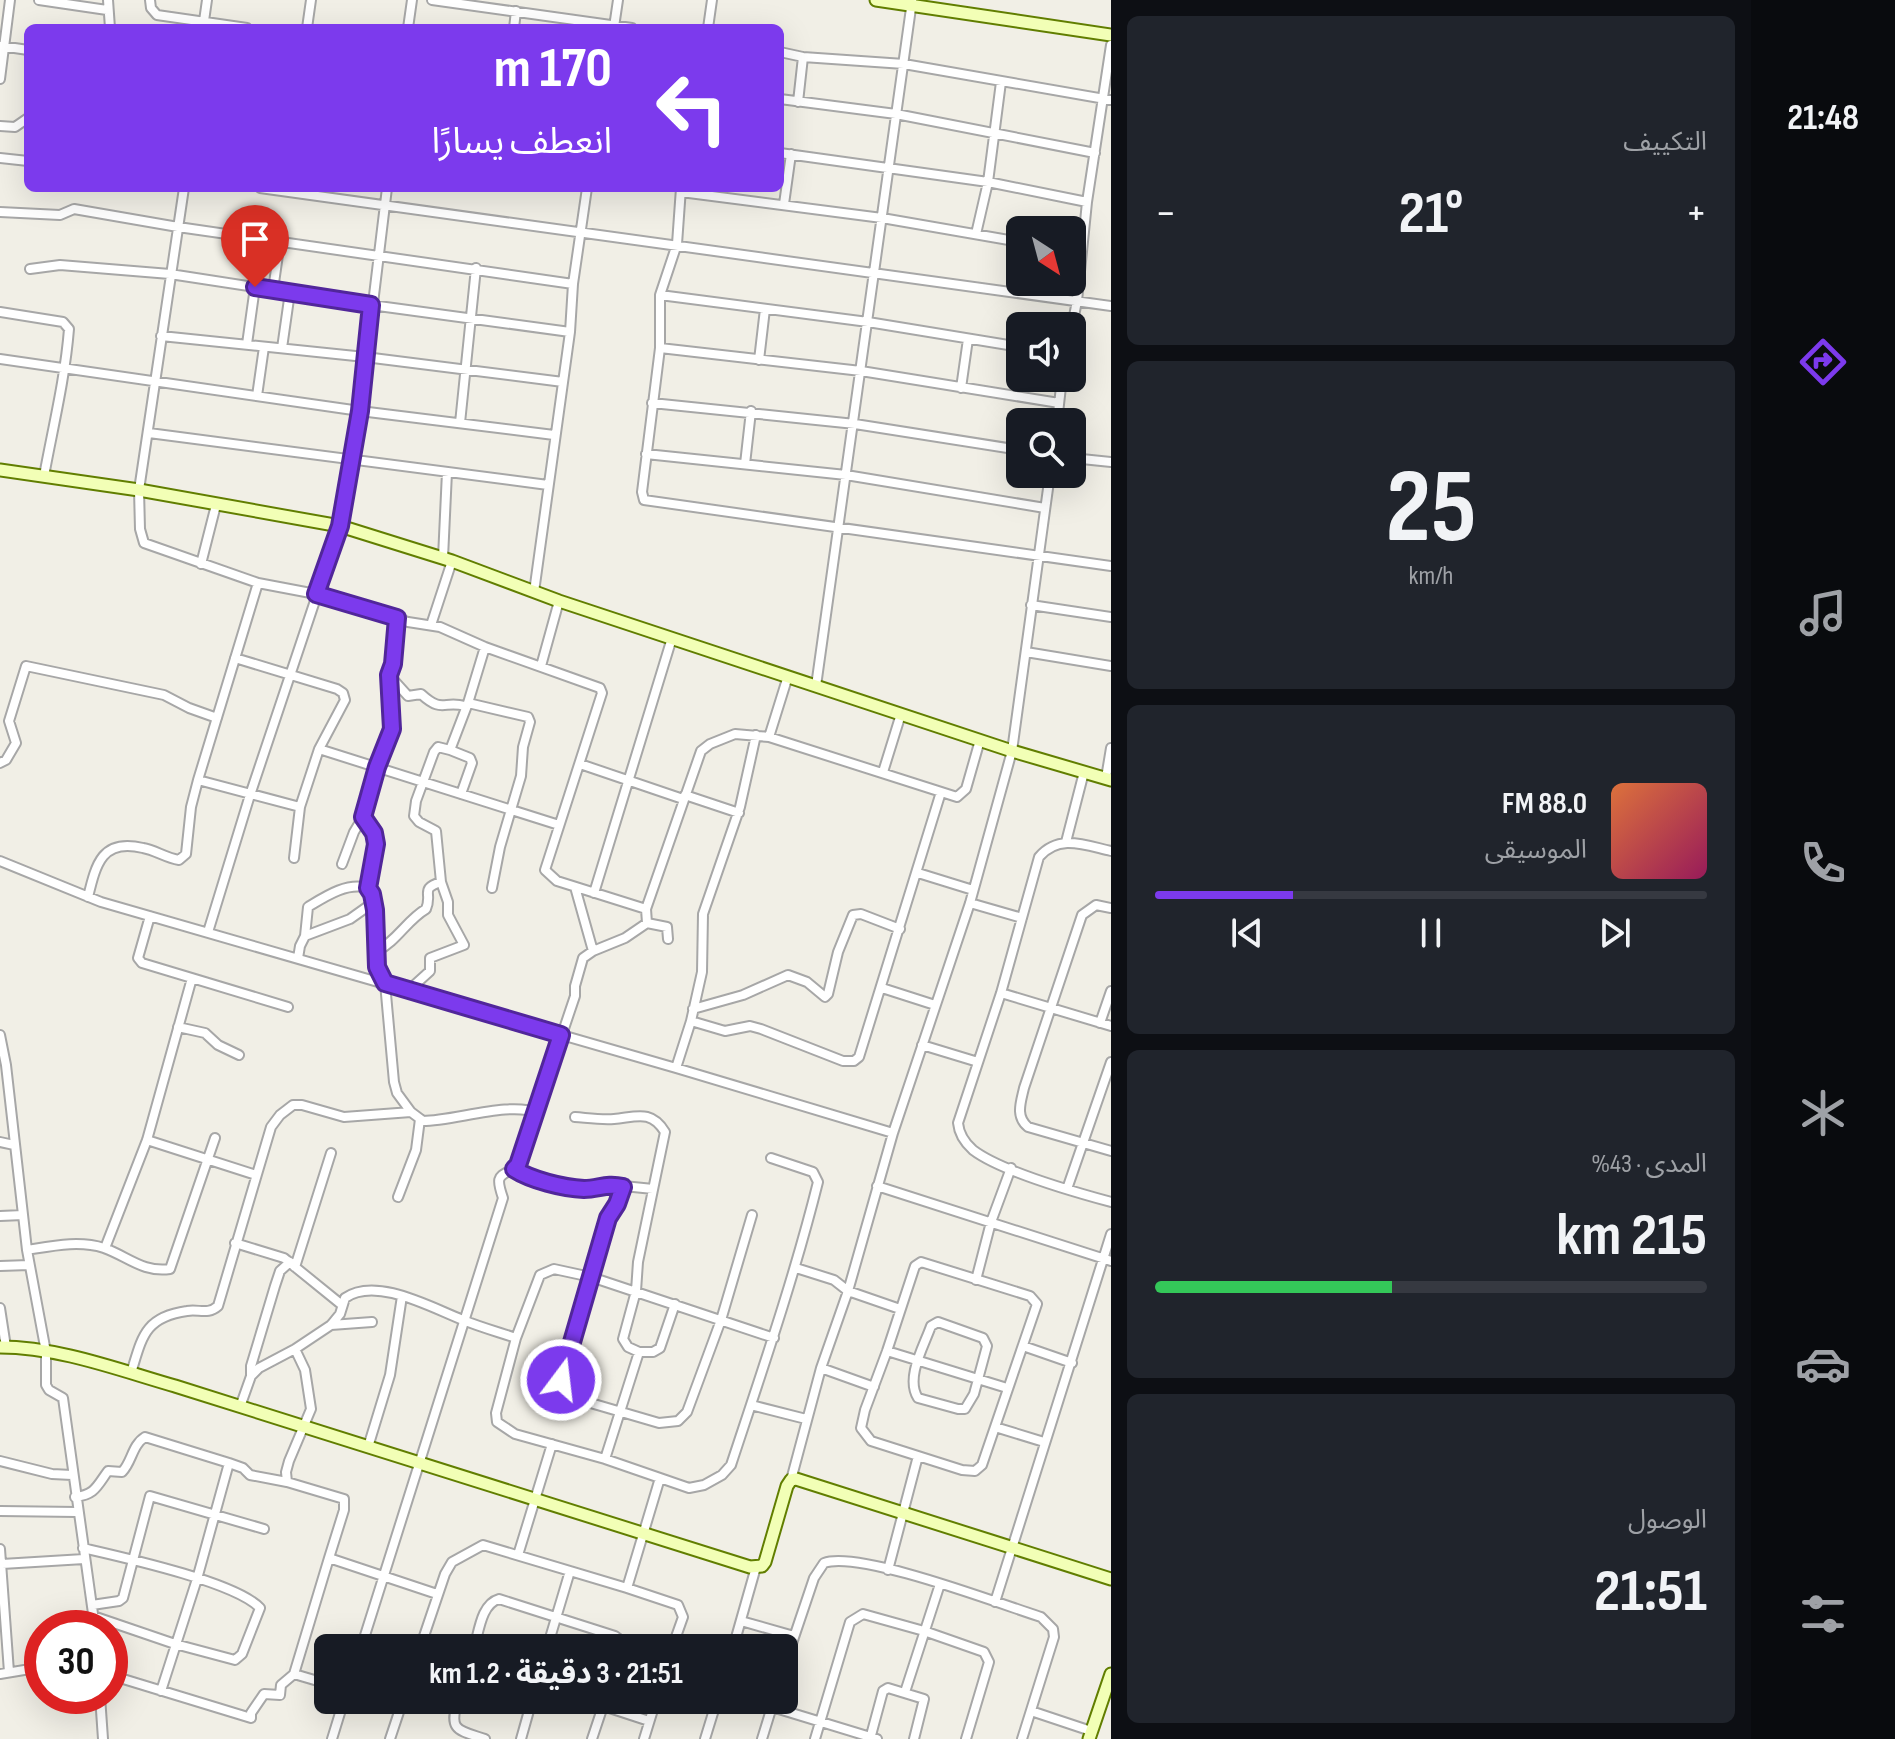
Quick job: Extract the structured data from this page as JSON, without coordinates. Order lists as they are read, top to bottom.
{
  "north": "bottom right",
  "page": {
    "tabs": "21:48",
    "tile": [
      "التكييف",
      ["25", "km/h"],
      ["المدى · 43%", "215 km"],
      ["الوصول", "21:51"]
    ],
    "turn": ["170 m", "انعطف يسارًا"],
    "heat": ["−", "21°", "+"],
    "song": ["88.0 FM", "الموسيقى"],
    "limit": "30",
    "trip": "21:51 · 3 دقيقة · 1.2 km"
  }
}
